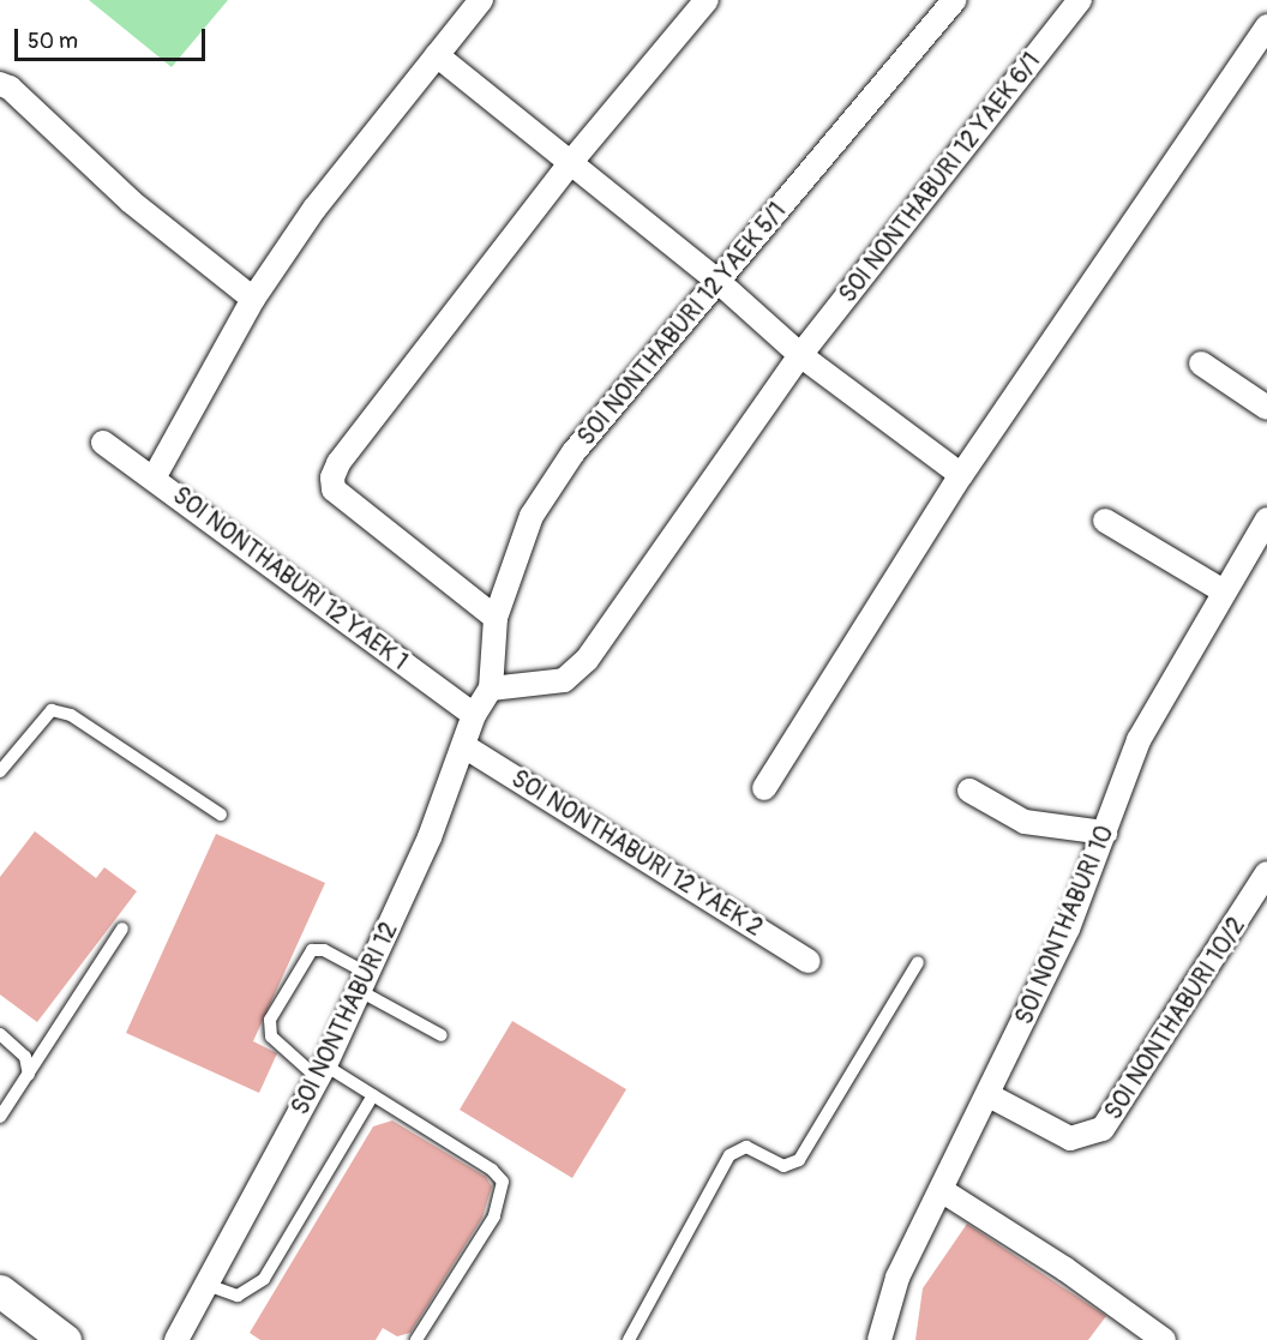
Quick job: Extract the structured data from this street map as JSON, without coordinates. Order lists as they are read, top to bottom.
{
  "streets": {
    "street": [
      "SOI NONTHABURI 12 YAEK 6/1",
      "SOI NONTHABURI 12 YAEK 5/1",
      "SOI NONTHABURI 12 YAEK 1",
      "SOI NONTHABURI 12 YAEK 2",
      "SOI NONTHABURI 10",
      "SOI NONTHABURI 12",
      "SOI NONTHABURI 10/2"
    ]
  },
  "crossings": [
    ["SOI NONTHABURI 12 YAEK 6/1", "SOI NONTHABURI 12 YAEK 5/1"],
    ["SOI NONTHABURI 12 YAEK 6/1", "SOI NONTHABURI 12"],
    ["SOI NONTHABURI 12 YAEK 5/1", "SOI NONTHABURI 12"],
    ["SOI NONTHABURI 12 YAEK 1", "SOI NONTHABURI 12"],
    ["SOI NONTHABURI 12 YAEK 2", "SOI NONTHABURI 12"],
    ["SOI NONTHABURI 10", "SOI NONTHABURI 10/2"]
  ],
  "scale_bar": "50 m"
}
